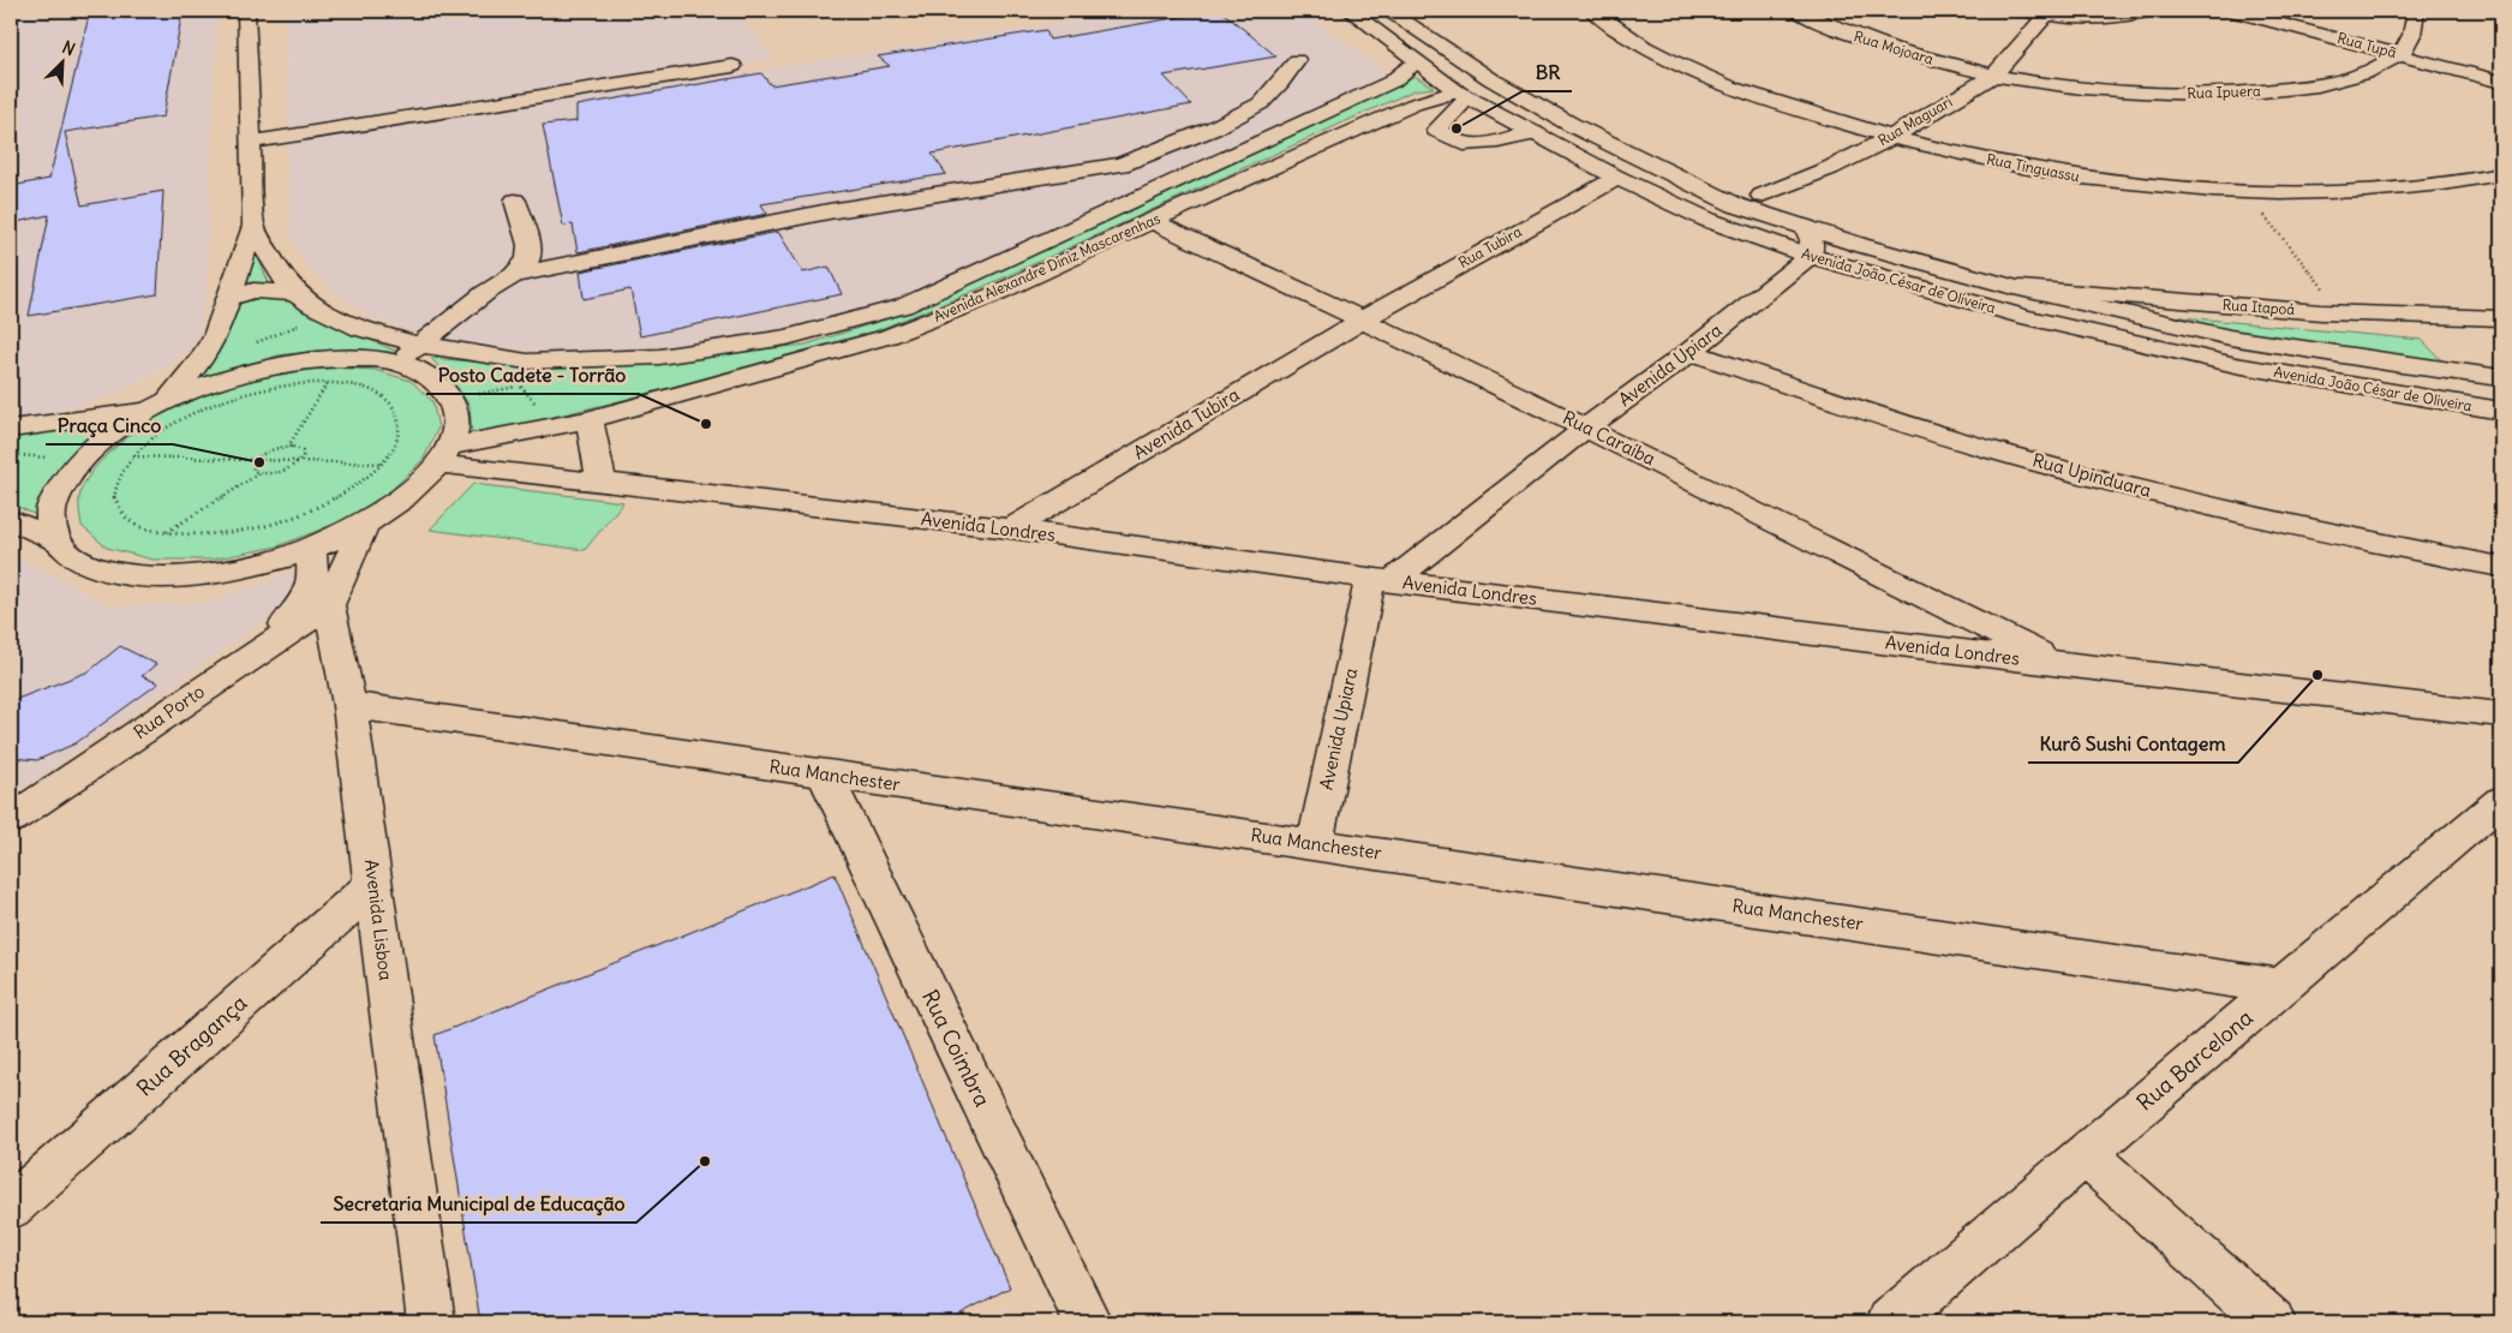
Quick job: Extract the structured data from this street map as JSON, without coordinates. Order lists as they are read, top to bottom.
{
  "streets": {
    "street": [
      "Rua Tupã",
      "Rua Mojoara",
      "Rua Ipuera",
      "Rua Maguari",
      "Rua Tinguassu",
      "Rua Tubira",
      "Avenida Alexandre Diniz Mascarenhas",
      "Avenida João César de Oliveira",
      "Rua Itapoá",
      "Avenida Upiara",
      "Avenida Tubira",
      "Rua Caraíba",
      "Rua Upinduara",
      "Avenida Londres",
      "Rua Porto",
      "Rua Manchester",
      "Avenida Lisboa",
      "Rua Bragança",
      "Rua Coimbra",
      "Rua Barcelona"
    ]
  },
  "crossings": [
    ["Rua Tupã", "Rua Ipuera"],
    ["Rua Mojoara", "Rua Ipuera"],
    ["Rua Mojoara", "Rua Maguari"],
    ["Rua Ipuera", "Rua Maguari"],
    ["Rua Maguari", "Rua Tinguassu"],
    ["Rua Tubira", "Avenida João César de Oliveira"],
    ["Rua Tubira", "Avenida Tubira"],
    ["Rua Tubira", "Rua Caraíba"],
    ["Avenida Alexandre Diniz Mascarenhas", "Avenida João César de Oliveira"],
    ["Avenida Alexandre Diniz Mascarenhas", "Rua Caraíba"],
    ["Avenida Alexandre Diniz Mascarenhas", "Avenida Londres"],
    ["Avenida João César de Oliveira", "Rua Itapoá"],
    ["Avenida João César de Oliveira", "Avenida Upiara"],
    ["Avenida Upiara", "Rua Caraíba"],
    ["Avenida Upiara", "Rua Upinduara"],
    ["Avenida Upiara", "Avenida Londres"],
    ["Avenida Upiara", "Rua Manchester"],
    ["Avenida Tubira", "Rua Caraíba"],
    ["Avenida Tubira", "Avenida Londres"],
    ["Rua Caraíba", "Avenida Londres"],
    ["Rua Porto", "Avenida Lisboa"],
    ["Rua Manchester", "Avenida Lisboa"],
    ["Rua Manchester", "Rua Coimbra"],
    ["Rua Manchester", "Rua Barcelona"],
    ["Avenida Lisboa", "Rua Bragança"]
  ],
  "places": [
    "BR",
    "Posto Cadete - Torrão",
    "Praça Cinco",
    "Kurô Sushi Contagem",
    "Secretaria Municipal de Educação"
  ],
  "north": "top right"
}
